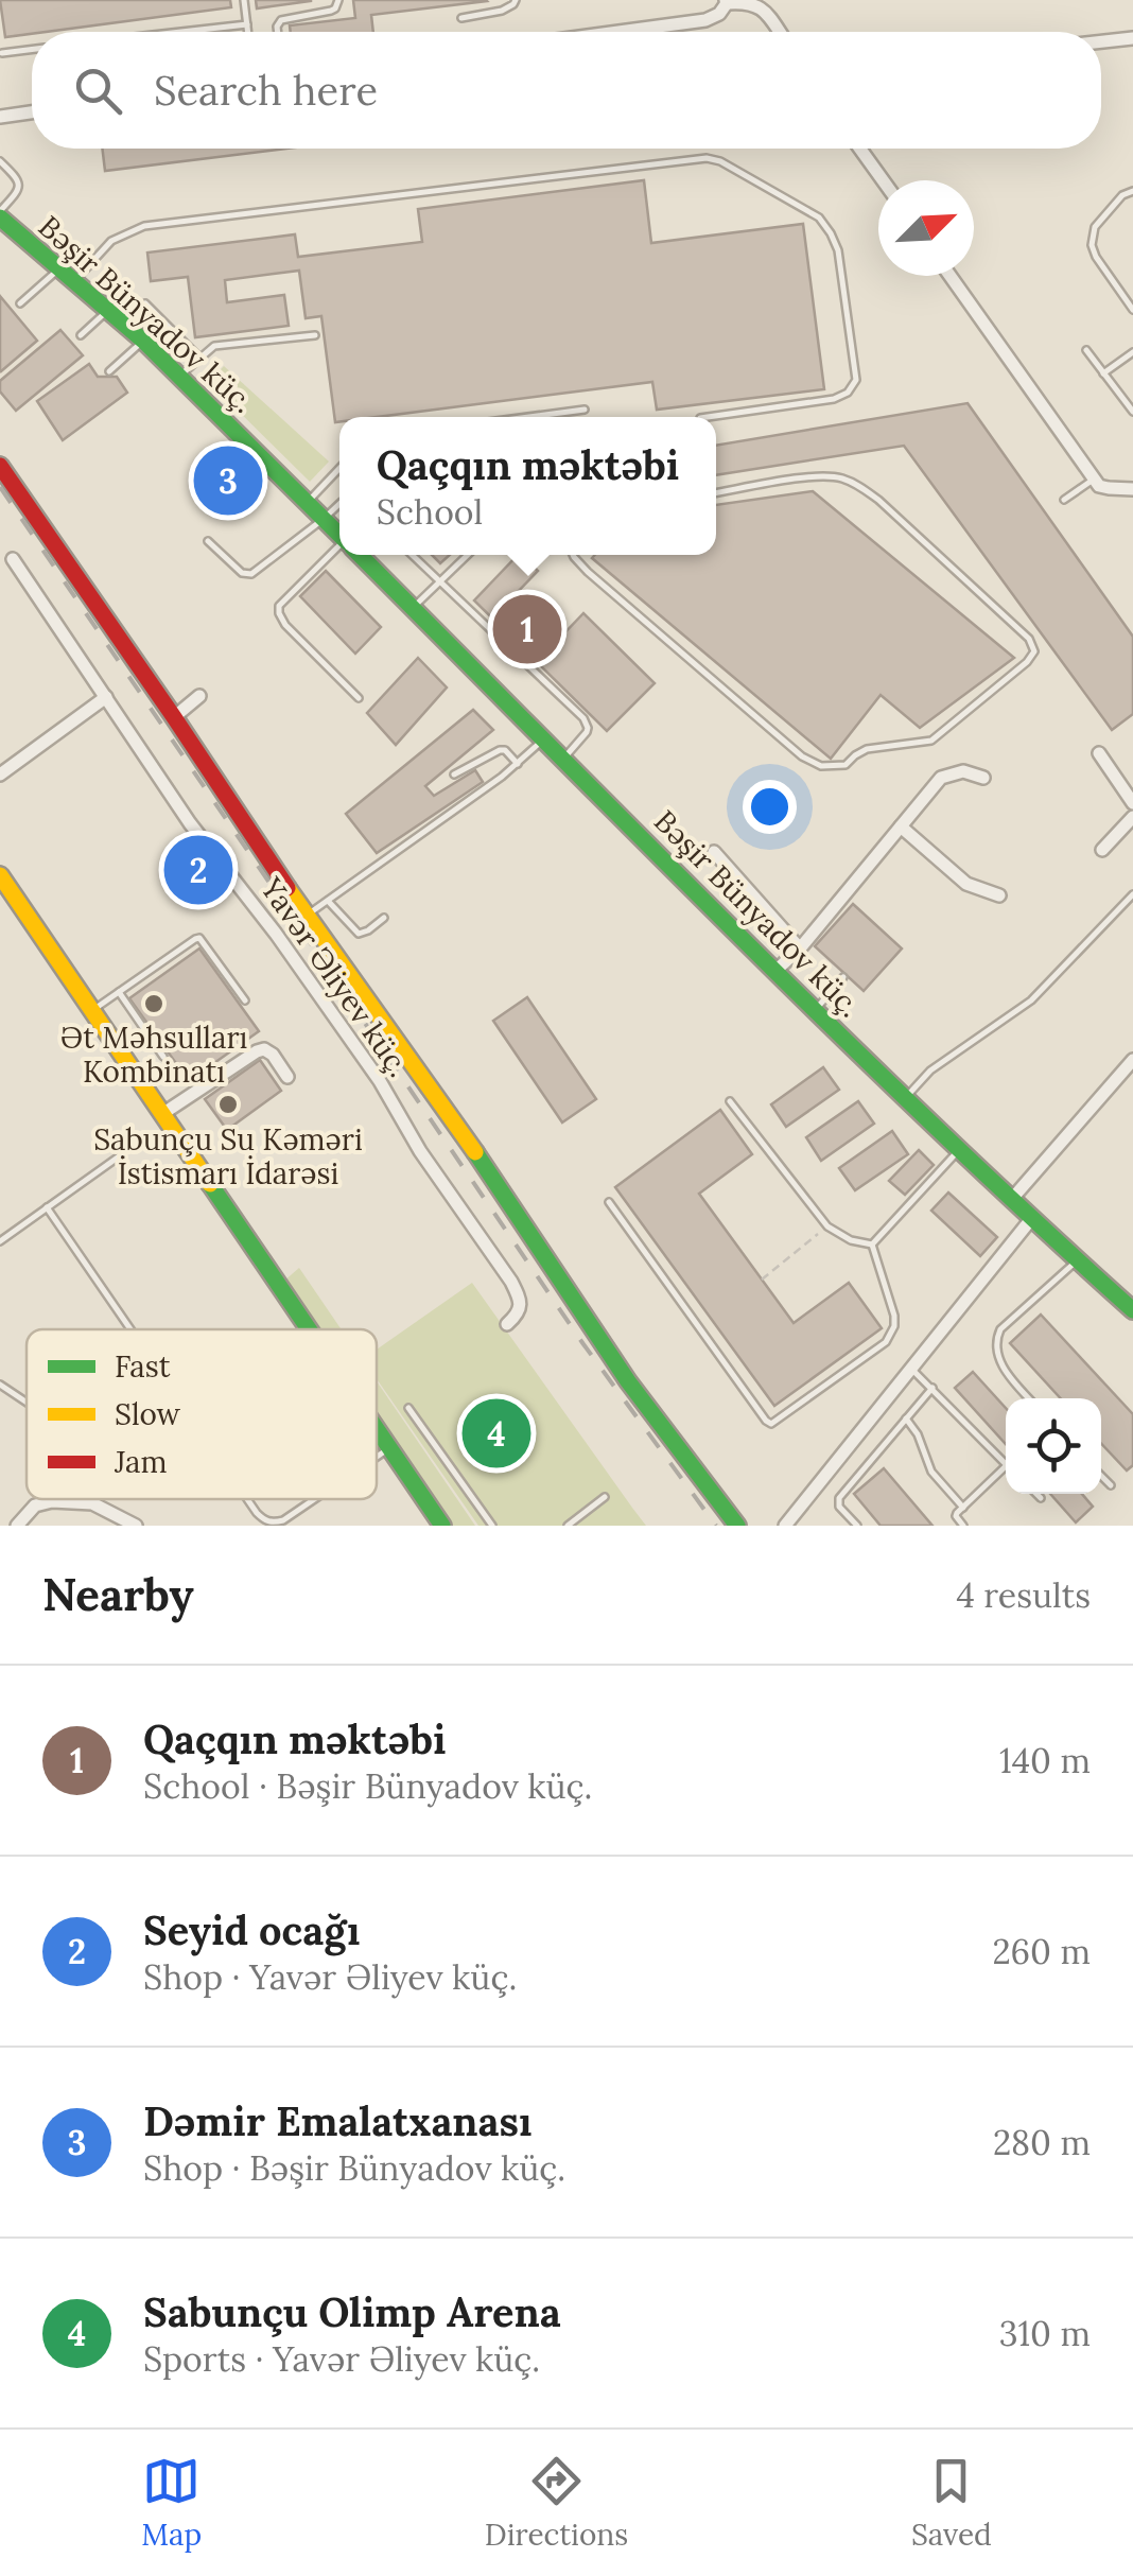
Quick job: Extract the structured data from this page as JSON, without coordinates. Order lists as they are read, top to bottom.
{
  "streets": {
    "street": ["Bəşir Bünyadov küç.", "Yavər Əliyev küç."]
  },
  "places": ["Ət Məhsulları Kombinatı", "Sabunçu Su Kəməri İstismarı İdarəsi"],
  "legend": ["Fast", "Slow", "Jam"],
  "north": "top right",
  "page": {
    "search": "Search here",
    "popup": ["Qaçqın məktəbi", "School"],
    "pins": [
      "3",
      "1",
      "2",
      "4"
    ],
    "heading": ["Nearby", "4 results"],
    "list": [
      {
        "mark": "1",
        "name": "Qaçqın məktəbi",
        "note": "School · Bəşir Bünyadov küç.",
        "value": "140 m"
      },
      {
        "mark": "2",
        "name": "Seyid ocağı",
        "note": "Shop · Yavər Əliyev küç.",
        "value": "260 m"
      },
      {
        "mark": "3",
        "name": "Dəmir Emalatxanası",
        "note": "Shop · Bəşir Bünyadov küç.",
        "value": "280 m"
      },
      {
        "mark": "4",
        "name": "Sabunçu Olimp Arena",
        "note": "Sports · Yavər Əliyev küç.",
        "value": "310 m"
      }
    ],
    "nav": ["Map", "Directions", "Saved"]
  }
}
